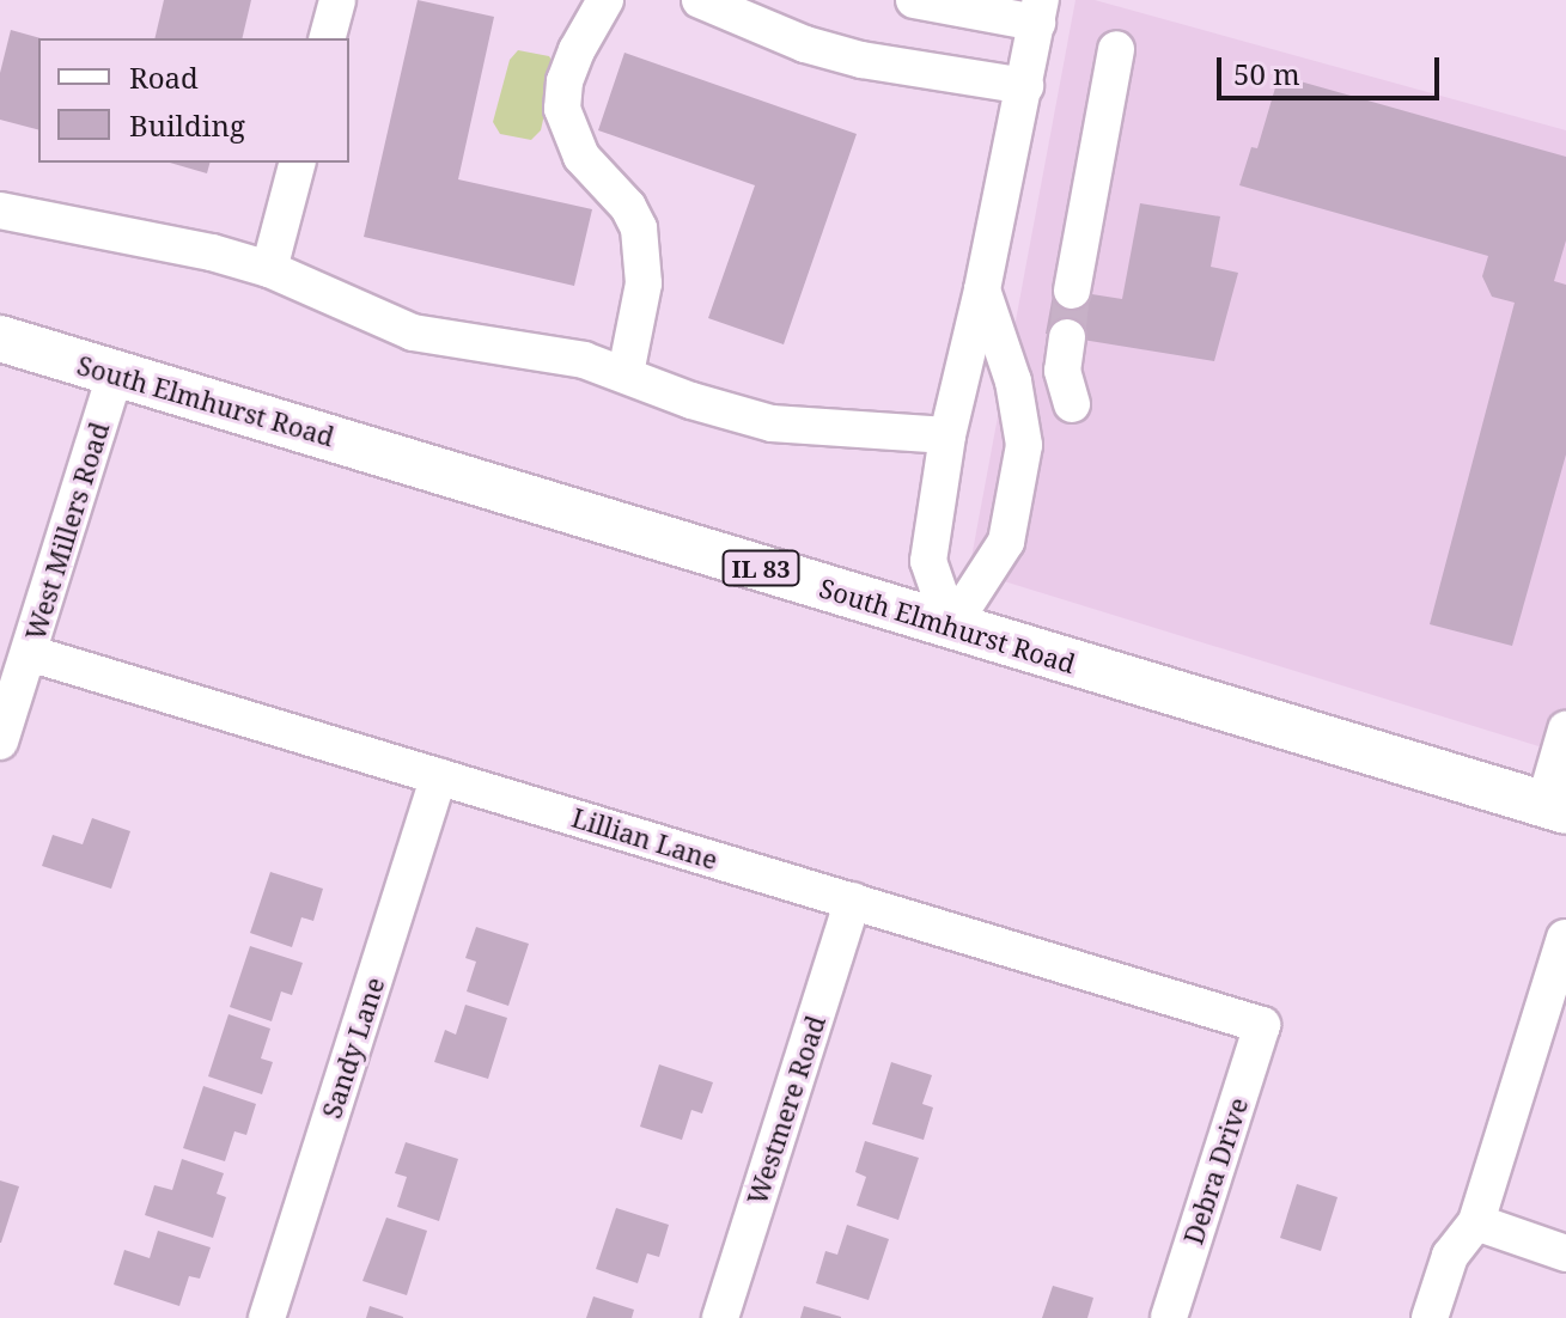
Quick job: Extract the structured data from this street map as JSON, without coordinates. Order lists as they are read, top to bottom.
{
  "streets": {
    "main road": ["South Elmhurst Road", "IL 83"],
    "street": [
      "West Millers Road",
      "Lillian Lane",
      "Sandy Lane",
      "Westmere Road",
      "Debra Drive"
    ]
  },
  "crossings": [
    ["South Elmhurst Road", "West Millers Road"],
    ["West Millers Road", "Lillian Lane"],
    ["Lillian Lane", "Sandy Lane"],
    ["Lillian Lane", "Westmere Road"],
    ["Lillian Lane", "Debra Drive"]
  ],
  "legend": ["Road", "Building"],
  "scale_bar": "50 m"
}
